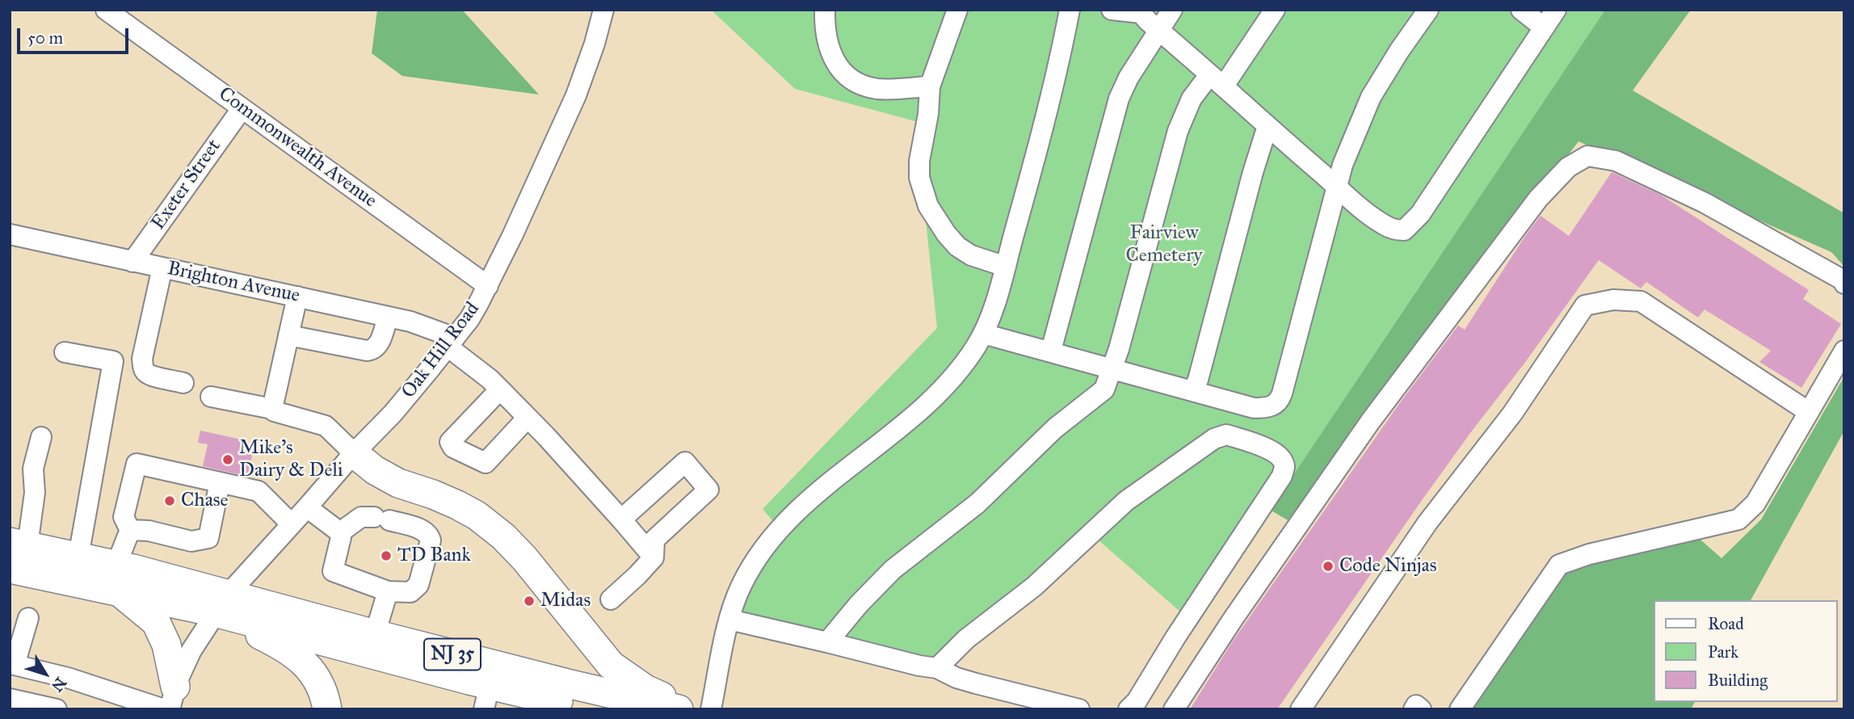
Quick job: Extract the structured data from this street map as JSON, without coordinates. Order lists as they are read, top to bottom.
{
  "streets": {
    "highway": ["NJ 35"],
    "street": [
      "Commonwealth Avenue",
      "Exeter Street",
      "Brighton Avenue",
      "Oak Hill Road"
    ]
  },
  "crossings": [
    ["Commonwealth Avenue", "Exeter Street"],
    ["Commonwealth Avenue", "Oak Hill Road"],
    ["Exeter Street", "Brighton Avenue"],
    ["Brighton Avenue", "Oak Hill Road"],
    ["Oak Hill Road", "NJ 35"]
  ],
  "parks": ["Fairview Cemetery"],
  "places": [
    "Mike's Dairy & Deli",
    "Chase",
    "TD Bank",
    "Code Ninjas",
    "Midas"
  ],
  "legend": ["Road", "Park", "Building"],
  "scale_bar": "50 m",
  "north": "bottom right"
}
